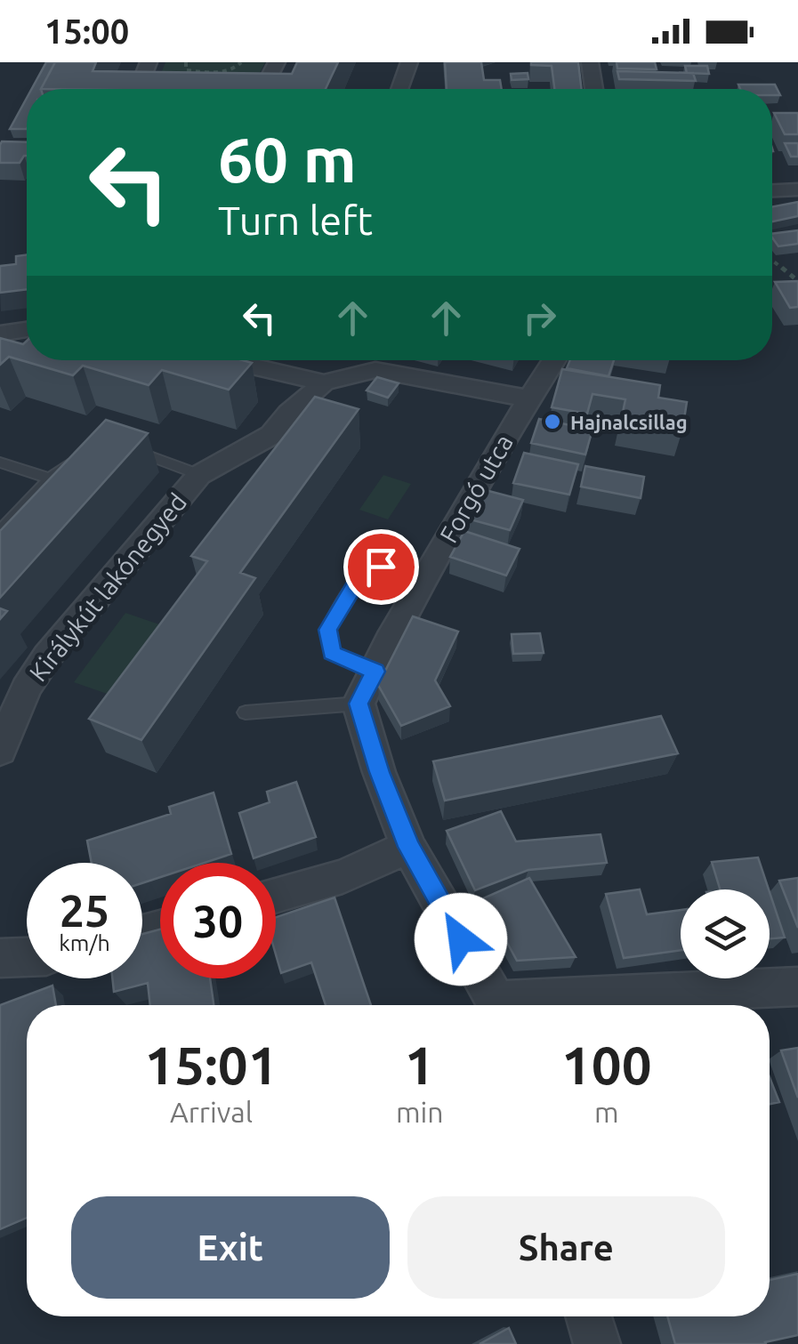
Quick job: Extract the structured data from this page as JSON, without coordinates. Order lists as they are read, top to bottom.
{
  "streets": {
    "street": ["Forgó utca", "Királykút lakónegyed"]
  },
  "places": ["Hajnalcsillag"],
  "page": {
    "status": "15:00",
    "turn": ["60 m", "Turn left"],
    "speed": "25 km/h",
    "limit": "30",
    "eta": [
      "15:01",
      "Arrival",
      "1",
      "min",
      "100",
      "m"
    ],
    "buttons": ["Exit", "Share"]
  }
}
